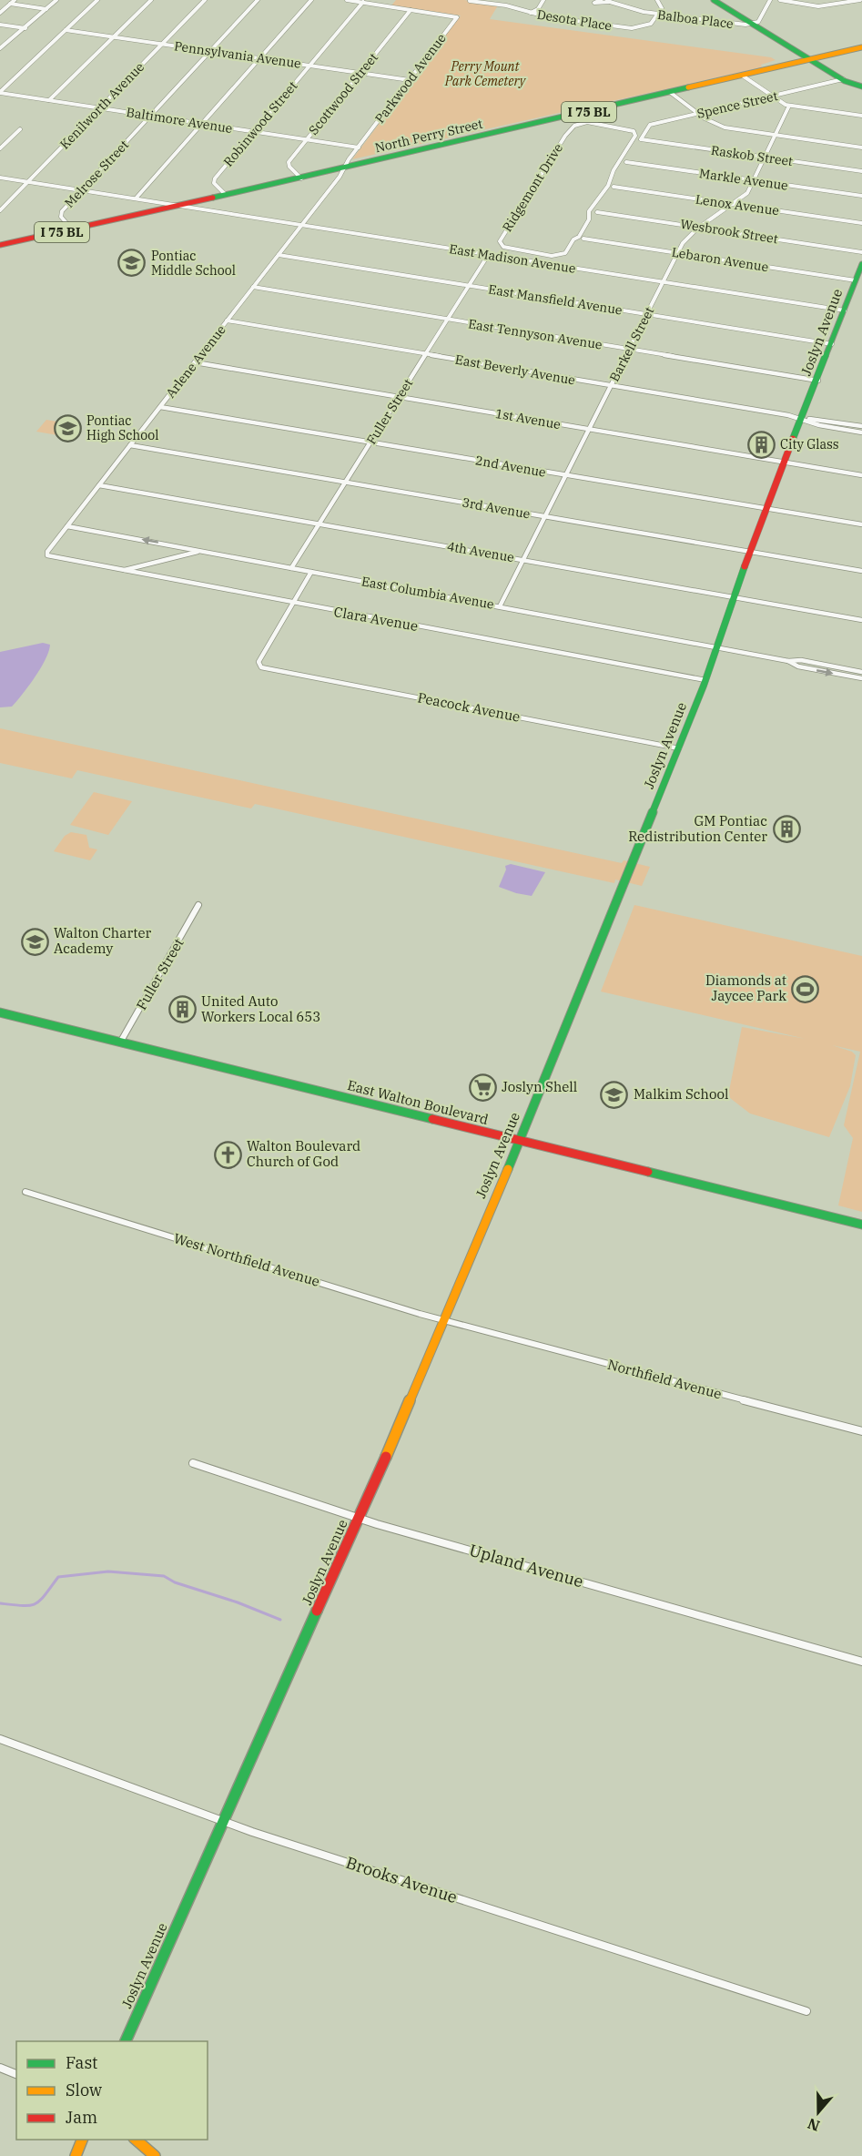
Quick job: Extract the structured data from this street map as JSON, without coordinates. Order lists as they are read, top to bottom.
{
  "streets": {
    "main road": [
      "I 75 BL",
      "North Perry Street",
      "Joslyn Avenue",
      "East Walton Boulevard"
    ],
    "street": [
      "Balboa Place",
      "Desota Place",
      "Pennsylvania Avenue",
      "Parkwood Avenue",
      "Scottwood Street",
      "Spence Street",
      "Kenilworth Avenue",
      "Baltimore Avenue",
      "Robinwood Street",
      "Raskob Street",
      "Melrose Street",
      "Markle Avenue",
      "Ridgemont Drive",
      "Lenox Avenue",
      "Wesbrook Street",
      "East Madison Avenue",
      "Lebaron Avenue",
      "East Mansfield Avenue",
      "East Tennyson Avenue",
      "Barkell Street",
      "Arlene Avenue",
      "East Beverly Avenue",
      "Fuller Street",
      "1st Avenue",
      "2nd Avenue",
      "3rd Avenue",
      "4th Avenue",
      "East Columbia Avenue",
      "Clara Avenue",
      "Peacock Avenue",
      "West Northfield Avenue",
      "Northfield Avenue",
      "Upland Avenue",
      "Brooks Avenue"
    ]
  },
  "crossings": [
    ["Balboa Place", "Desota Place"],
    ["Pennsylvania Avenue", "Parkwood Avenue"],
    ["Pennsylvania Avenue", "Scottwood Street"],
    ["Pennsylvania Avenue", "Kenilworth Avenue"],
    ["Pennsylvania Avenue", "Robinwood Street"],
    ["Pennsylvania Avenue", "Melrose Street"],
    ["Parkwood Avenue", "Scottwood Street"],
    ["Parkwood Avenue", "Baltimore Avenue"],
    ["Parkwood Avenue", "North Perry Street"],
    ["Parkwood Avenue", "Arlene Avenue"],
    ["Scottwood Street", "Baltimore Avenue"],
    ["Scottwood Street", "North Perry Street"],
    ["Spence Street", "Raskob Street"],
    ["Kenilworth Avenue", "Baltimore Avenue"],
    ["Kenilworth Avenue", "East Madison Avenue"],
    ["Baltimore Avenue", "Robinwood Street"],
    ["Baltimore Avenue", "Melrose Street"],
    ["Robinwood Street", "North Perry Street"],
    ["North Perry Street", "Melrose Street"],
    ["North Perry Street", "Ridgemont Drive"],
    ["North Perry Street", "East Madison Avenue"],
    ["North Perry Street", "Arlene Avenue"],
    ["Raskob Street", "Barkell Street"],
    ["Melrose Street", "East Madison Avenue"],
    ["Markle Avenue", "Barkell Street"],
    ["Lenox Avenue", "Barkell Street"],
    ["Wesbrook Street", "Barkell Street"],
    ["East Madison Avenue", "Joslyn Avenue"],
    ["East Madison Avenue", "Barkell Street"],
    ["East Madison Avenue", "Arlene Avenue"],
    ["East Madison Avenue", "Fuller Street"],
    ["Lebaron Avenue", "Joslyn Avenue"],
    ["Lebaron Avenue", "Barkell Street"],
    ["East Mansfield Avenue", "Joslyn Avenue"],
    ["East Mansfield Avenue", "Barkell Street"],
    ["East Mansfield Avenue", "Arlene Avenue"],
    ["East Mansfield Avenue", "Fuller Street"],
    ["Joslyn Avenue", "East Tennyson Avenue"],
    ["Joslyn Avenue", "East Beverly Avenue"],
    ["Joslyn Avenue", "1st Avenue"],
    ["Joslyn Avenue", "2nd Avenue"],
    ["Joslyn Avenue", "3rd Avenue"],
    ["Joslyn Avenue", "4th Avenue"],
    ["Joslyn Avenue", "East Columbia Avenue"],
    ["Joslyn Avenue", "Clara Avenue"],
    ["Joslyn Avenue", "Peacock Avenue"],
    ["Joslyn Avenue", "East Walton Boulevard"],
    ["Joslyn Avenue", "West Northfield Avenue"],
    ["Joslyn Avenue", "Upland Avenue"],
    ["Joslyn Avenue", "Brooks Avenue"],
    ["East Tennyson Avenue", "Barkell Street"],
    ["East Tennyson Avenue", "Arlene Avenue"],
    ["East Tennyson Avenue", "Fuller Street"],
    ["Barkell Street", "East Beverly Avenue"],
    ["Barkell Street", "1st Avenue"],
    ["Barkell Street", "2nd Avenue"],
    ["Barkell Street", "3rd Avenue"],
    ["Barkell Street", "4th Avenue"],
    ["Barkell Street", "East Columbia Avenue"],
    ["Arlene Avenue", "East Beverly Avenue"],
    ["Arlene Avenue", "1st Avenue"],
    ["Arlene Avenue", "2nd Avenue"],
    ["Arlene Avenue", "3rd Avenue"],
    ["Arlene Avenue", "4th Avenue"],
    ["Arlene Avenue", "East Columbia Avenue"],
    ["Arlene Avenue", "Clara Avenue"],
    ["East Beverly Avenue", "Fuller Street"],
    ["Fuller Street", "1st Avenue"],
    ["Fuller Street", "2nd Avenue"],
    ["Fuller Street", "3rd Avenue"],
    ["Fuller Street", "4th Avenue"],
    ["Fuller Street", "East Columbia Avenue"],
    ["Fuller Street", "East Walton Boulevard"],
    ["Clara Avenue", "Peacock Avenue"],
    ["West Northfield Avenue", "Northfield Avenue"]
  ],
  "parks": ["Perry Mount Park Cemetery"],
  "places": {
    "school or university": [
      "Pontiac Middle School",
      "Pontiac High School",
      "Walton Charter Academy",
      "Malkim School"
    ],
    "building": ["City Glass", "GM Pontiac Redistribution Center", "United Auto Workers Local 653"],
    "sports": ["Diamonds at Jaycee Park"],
    "supermarket": ["Joslyn Shell"],
    "church": ["Walton Boulevard Church of God"]
  },
  "legend": ["Fast", "Slow", "Jam"],
  "north": "bottom"
}
